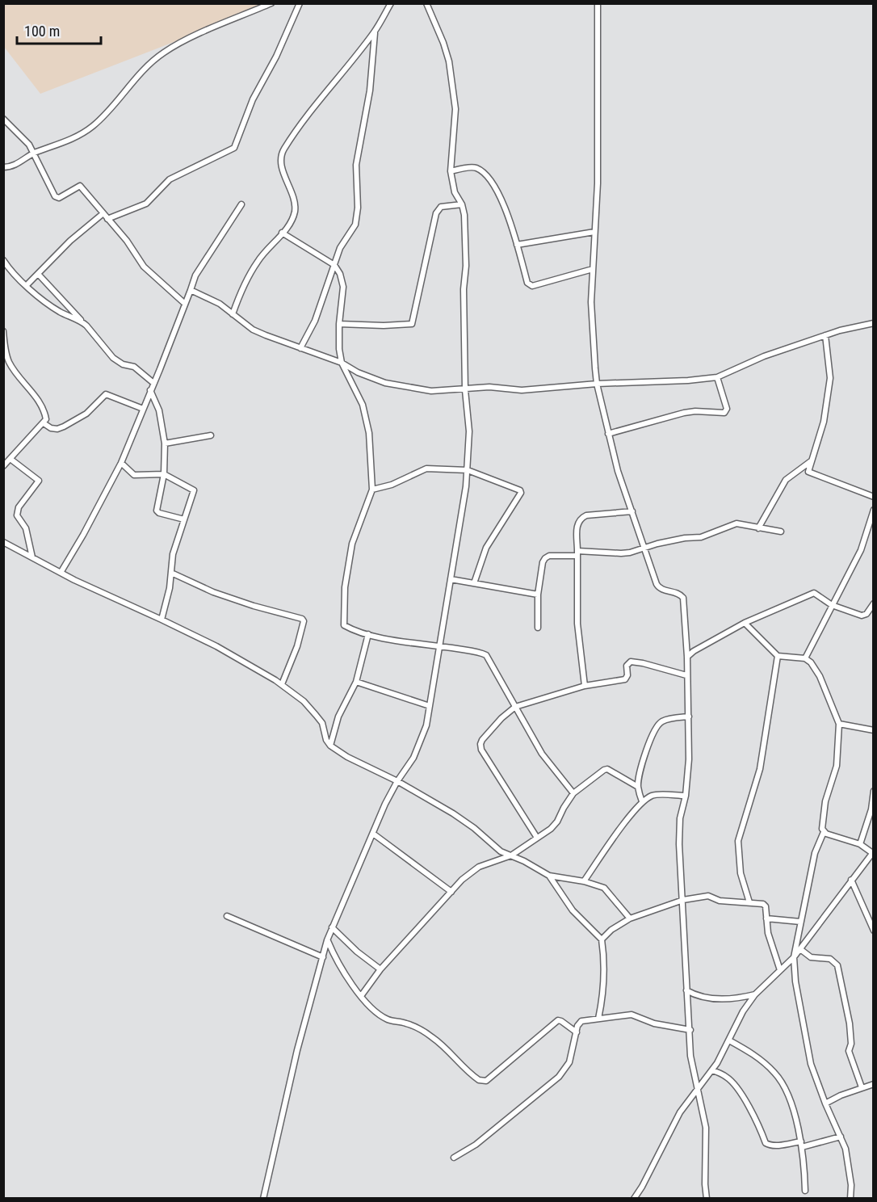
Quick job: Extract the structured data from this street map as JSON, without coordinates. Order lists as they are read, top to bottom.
{
  "scale_bar": "100 m"
}
